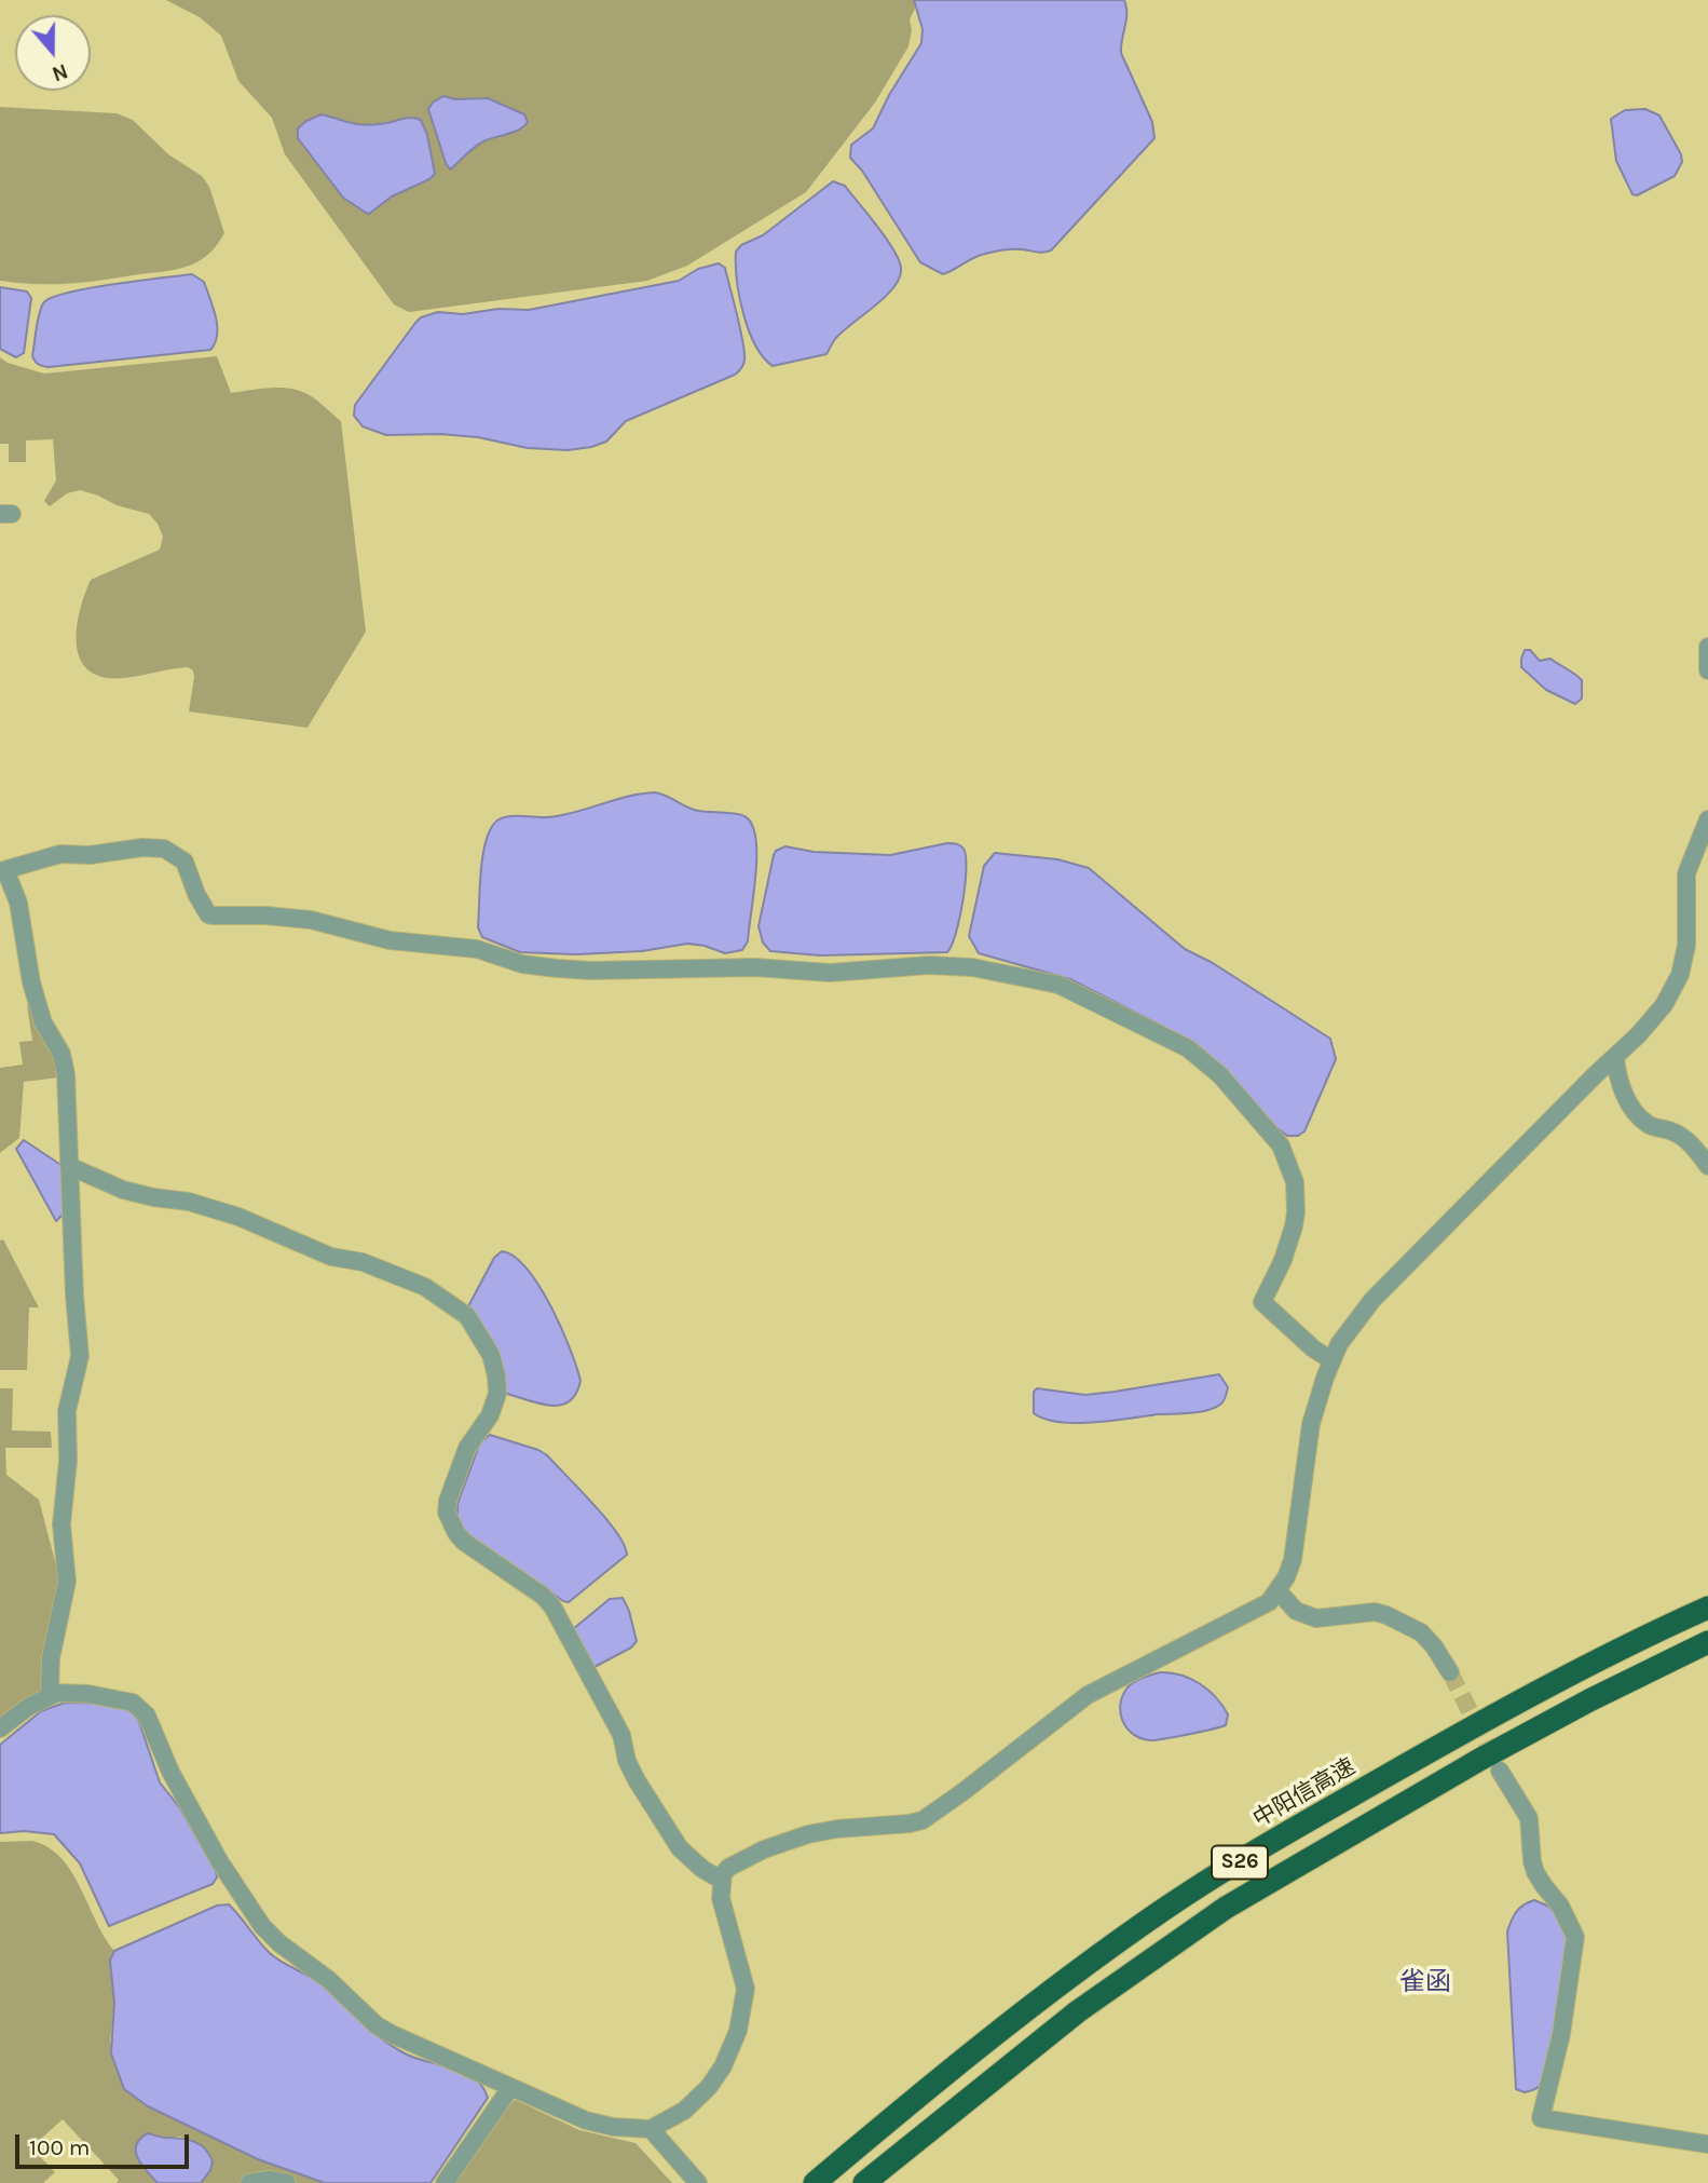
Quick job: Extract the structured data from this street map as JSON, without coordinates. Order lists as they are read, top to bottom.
{
  "streets": {
    "highway": ["中阳信高速", "S26"]
  },
  "districts": ["雀函"],
  "scale_bar": "100 m",
  "north": "bottom"
}
